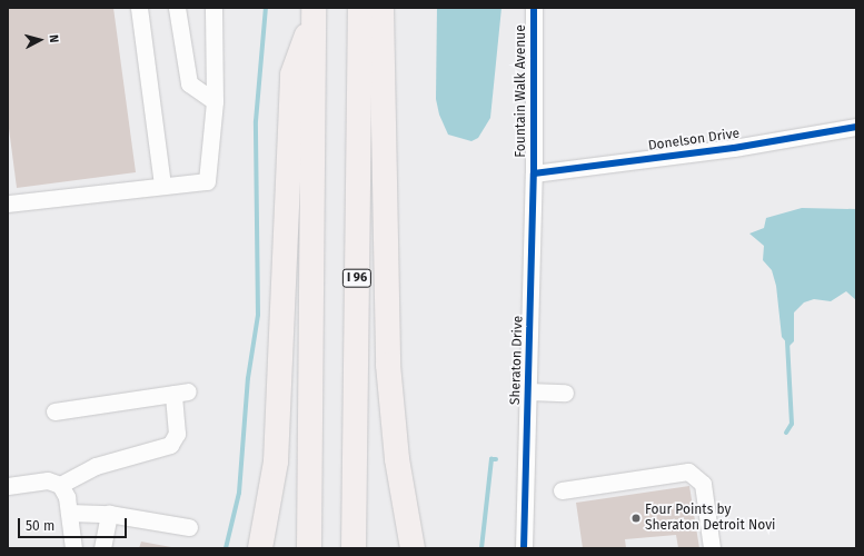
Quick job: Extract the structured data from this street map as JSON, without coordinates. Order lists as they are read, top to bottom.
{
  "streets": {
    "highway": ["I 96"],
    "street": ["Fountain Walk Avenue", "Donelson Drive", "Sheraton Drive"]
  },
  "crossings": [
    ["Fountain Walk Avenue", "Donelson Drive"],
    ["Fountain Walk Avenue", "Sheraton Drive"],
    ["Donelson Drive", "Sheraton Drive"]
  ],
  "places": ["Four Points by Sheraton Detroit Novi"],
  "scale_bar": "50 m",
  "north": "right"
}
